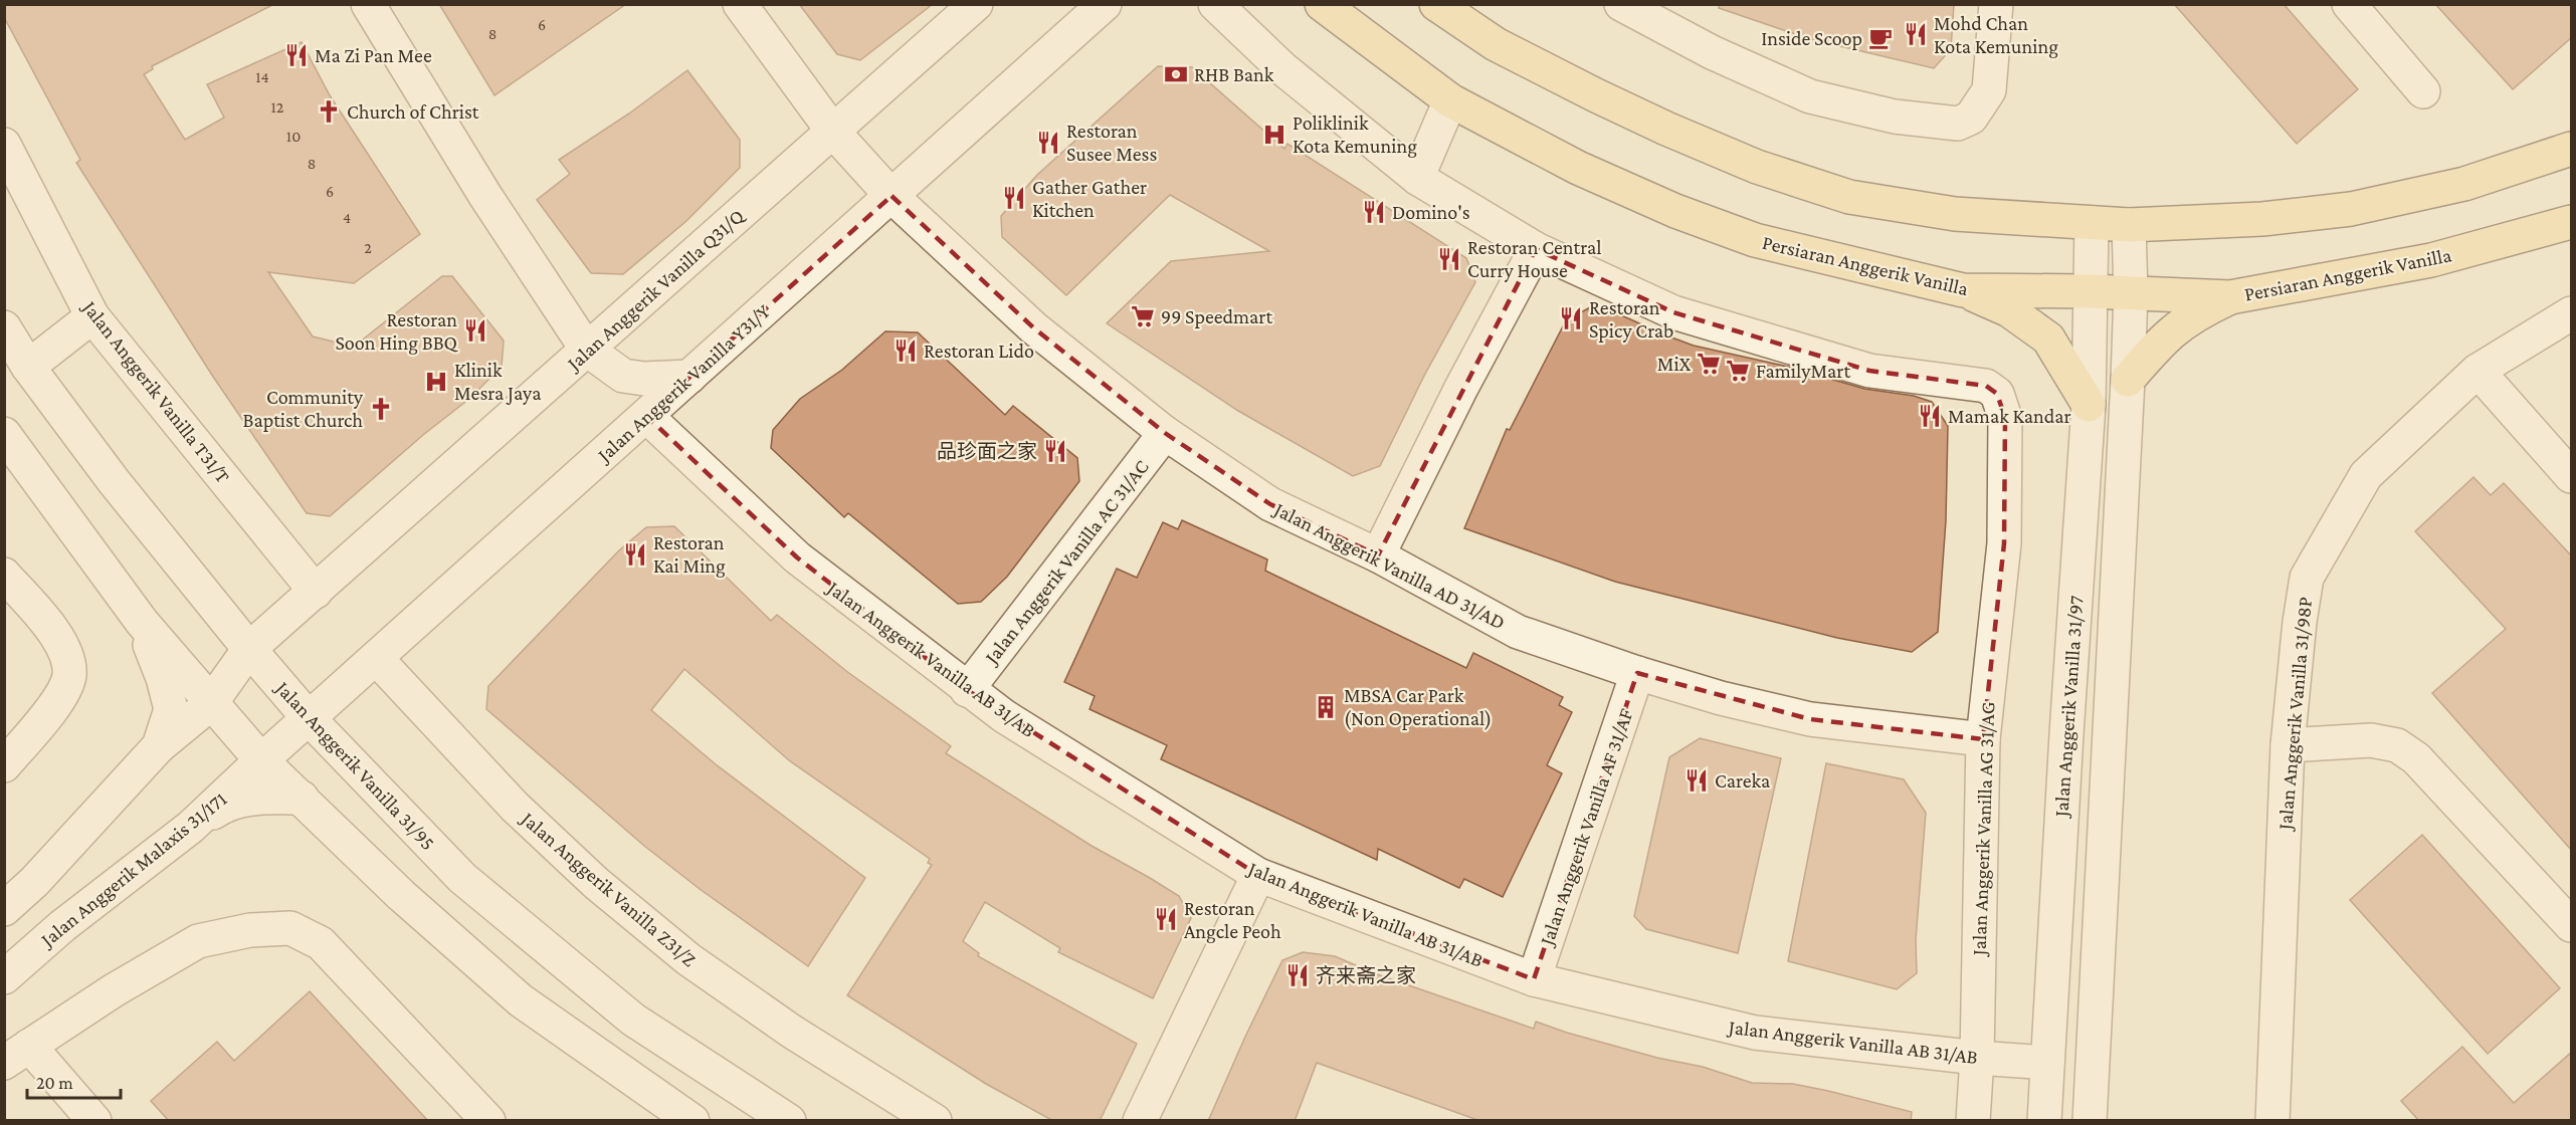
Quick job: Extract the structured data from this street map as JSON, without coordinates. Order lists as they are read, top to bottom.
{
  "streets": {
    "main road": ["Persiaran Anggerik Vanilla"],
    "street": [
      "Jalan Anggerik Vanilla Q31/Q",
      "Jalan Anggerik Vanilla Y31/Y",
      "Jalan Anggerik Vanilla T31/T",
      "Jalan Anggerik Vanilla AC 31/AC",
      "Jalan Anggerik Vanilla AD 31/AD",
      "Jalan Anggerik Vanilla AB 31/AB",
      "Jalan Anggerik Vanilla 31/97",
      "Jalan Anggerik Vanilla 31/98P",
      "Jalan Anggerik Vanilla 31/95",
      "Jalan Anggerik Vanilla AF 31/AF",
      "Jalan Anggerik Vanilla AG 31/AG",
      "Jalan Anggerik Malaxis 31/171",
      "Jalan Anggerik Vanilla Z31/Z"
    ]
  },
  "crossings": [
    ["Persiaran Anggerik Vanilla", "Jalan Anggerik Vanilla 31/97"],
    ["Jalan Anggerik Vanilla Q31/Q", "Jalan Anggerik Vanilla T31/T"],
    ["Jalan Anggerik Vanilla Q31/Q", "Jalan Anggerik Vanilla AD 31/AD"],
    ["Jalan Anggerik Vanilla Q31/Q", "Jalan Anggerik Vanilla 31/95"],
    ["Jalan Anggerik Vanilla Y31/Y", "Jalan Anggerik Vanilla AD 31/AD"],
    ["Jalan Anggerik Vanilla Y31/Y", "Jalan Anggerik Vanilla AB 31/AB"],
    ["Jalan Anggerik Vanilla Y31/Y", "Jalan Anggerik Vanilla 31/95"],
    ["Jalan Anggerik Vanilla Y31/Y", "Jalan Anggerik Malaxis 31/171"],
    ["Jalan Anggerik Vanilla Y31/Y", "Jalan Anggerik Vanilla Z31/Z"],
    ["Jalan Anggerik Vanilla AC 31/AC", "Jalan Anggerik Vanilla AD 31/AD"],
    ["Jalan Anggerik Vanilla AC 31/AC", "Jalan Anggerik Vanilla AB 31/AB"],
    ["Jalan Anggerik Vanilla AD 31/AD", "Jalan Anggerik Vanilla AF 31/AF"],
    ["Jalan Anggerik Vanilla AD 31/AD", "Jalan Anggerik Vanilla AG 31/AG"],
    ["Jalan Anggerik Vanilla AB 31/AB", "Jalan Anggerik Vanilla 31/97"],
    ["Jalan Anggerik Vanilla AB 31/AB", "Jalan Anggerik Vanilla AF 31/AF"],
    ["Jalan Anggerik Vanilla AB 31/AB", "Jalan Anggerik Vanilla AG 31/AG"]
  ],
  "places": {
    "restaurant": [
      "Mohd Chan Kota Kemuning",
      "Ma Zi Pan Mee",
      "Restoran Susee Mess",
      "Gather Gather Kitchen",
      "Domino's",
      "Restoran Central Curry House",
      "Restoran Spicy Crab",
      "Restoran Soon Hing BBQ",
      "Restoran Lido",
      "Mamak Kandar",
      "品珍面之家",
      "Restoran Kai Ming",
      "Careka",
      "Restoran Angcle Peoh",
      "齐来斋之家"
    ],
    "cafe": ["Inside Scoop"],
    "bank": ["RHB Bank"],
    "church": ["Church of Christ", "Community Baptist Church"],
    "hospital": ["Poliklinik Kota Kemuning", "Klinik Mesra Jaya"],
    "supermarket": ["99 Speedmart", "MiX", "FamilyMart"],
    "building": ["MBSA Car Park (Non Operational)"]
  },
  "house_numbers": [
    "6",
    "8",
    "14",
    "12",
    "10",
    "8",
    "6",
    "4",
    "2"
  ],
  "scale_bar": "20 m"
}
